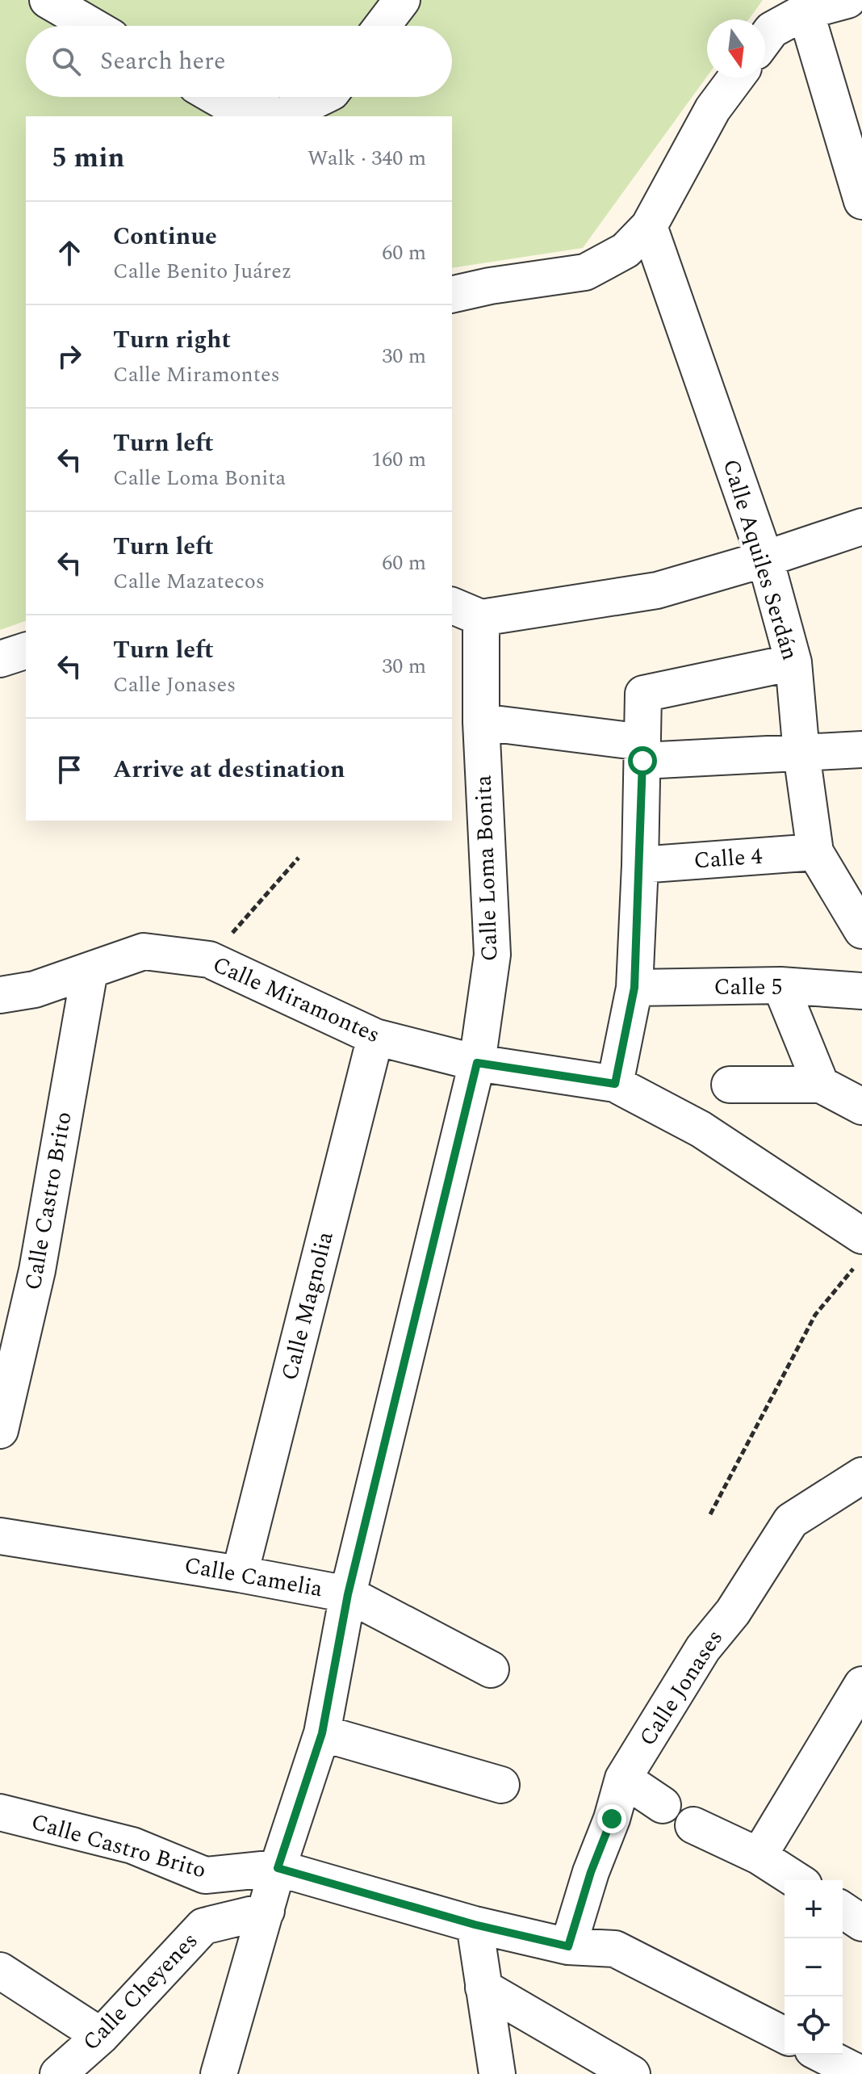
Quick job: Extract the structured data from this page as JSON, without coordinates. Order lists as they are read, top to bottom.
{
  "streets": {
    "street": [
      "Calle Aquiles Serdán",
      "Calle 4",
      "Calle Loma Bonita",
      "Calle 5",
      "Calle Miramontes",
      "Calle Castro Brito",
      "Calle Magnolia",
      "Calle Camelia",
      "Calle Jonases",
      "Calle Cheyenes"
    ]
  },
  "crossings": [
    ["Calle Aquiles Serdán", "Calle 4"],
    ["Calle Loma Bonita", "Calle Miramontes"],
    ["Calle Loma Bonita", "Calle Castro Brito"],
    ["Calle Loma Bonita", "Calle Camelia"],
    ["Calle Loma Bonita", "Calle Cheyenes"],
    ["Calle Miramontes", "Calle Castro Brito"],
    ["Calle Miramontes", "Calle Magnolia"],
    ["Calle Magnolia", "Calle Camelia"]
  ],
  "north": "bottom",
  "page": {
    "search": "Search here",
    "heading": ["5 min", "Walk · 340 m"],
    "list": [
      ["Continue", "Calle Benito Juárez", "60 m"],
      ["Turn right", "Calle Miramontes", "30 m"],
      ["Turn left", "Calle Loma Bonita", "160 m"],
      ["Turn left", "Calle Mazatecos", "60 m"],
      ["Turn left", "Calle Jonases", "30 m"],
      "Arrive at destination"
    ],
    "map_buttons": ["+", "−"]
  }
}
